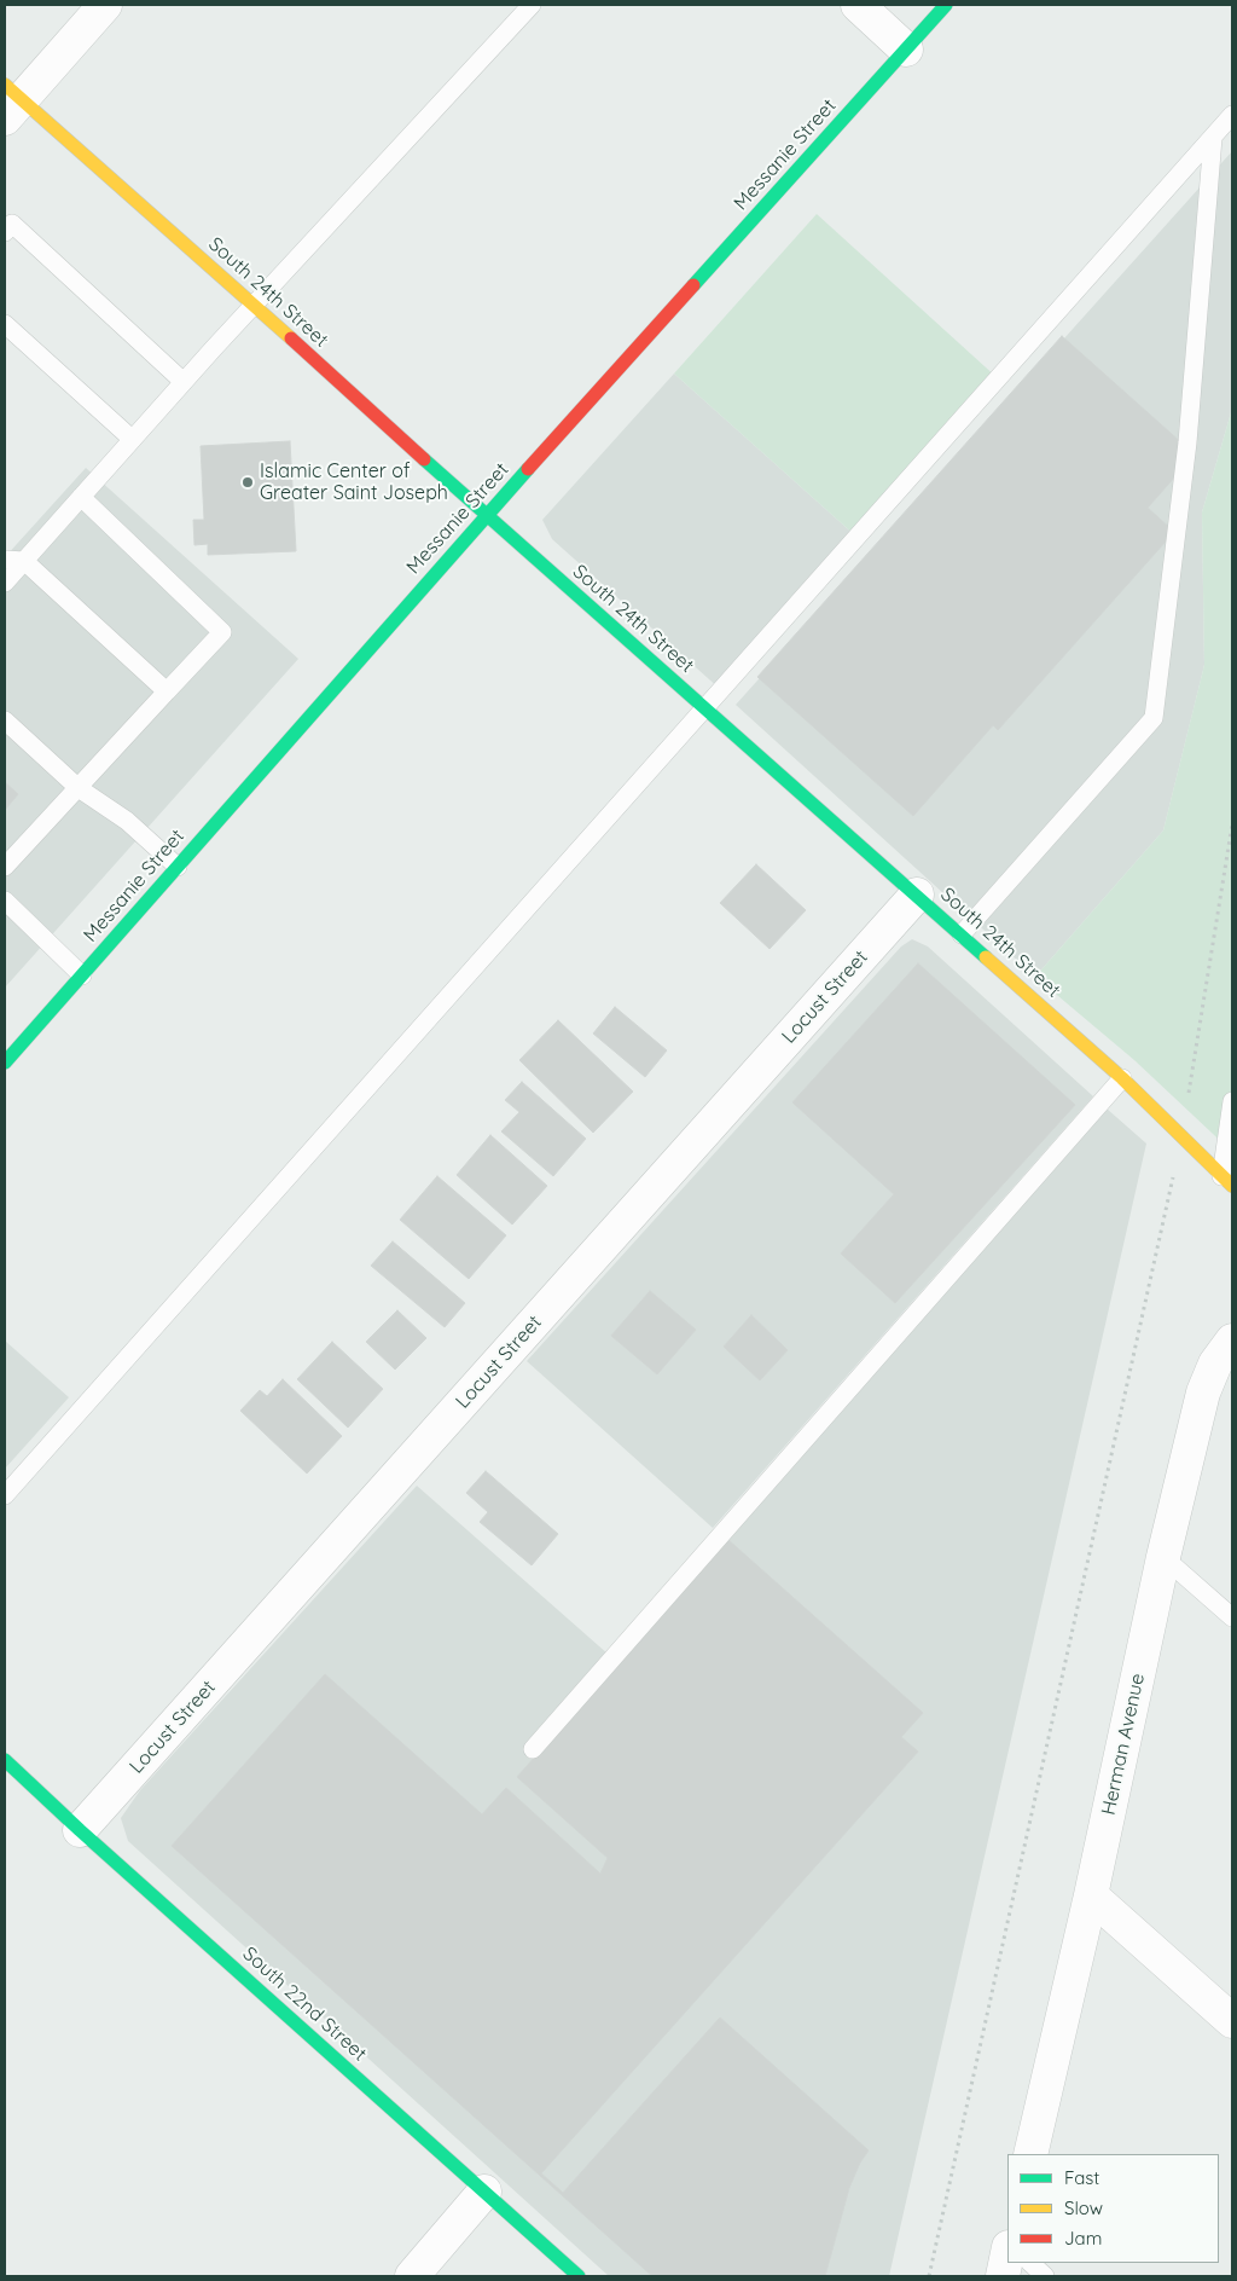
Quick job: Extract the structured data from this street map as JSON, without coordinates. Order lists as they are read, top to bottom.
{
  "streets": {
    "street": [
      "Messanie Street",
      "South 24th Street",
      "Locust Street",
      "Herman Avenue",
      "South 22nd Street"
    ]
  },
  "crossings": [
    ["Messanie Street", "South 24th Street"],
    ["South 24th Street", "Locust Street"],
    ["Locust Street", "South 22nd Street"]
  ],
  "places": ["Islamic Center of Greater Saint Joseph"],
  "legend": ["Fast", "Slow", "Jam"]
}
